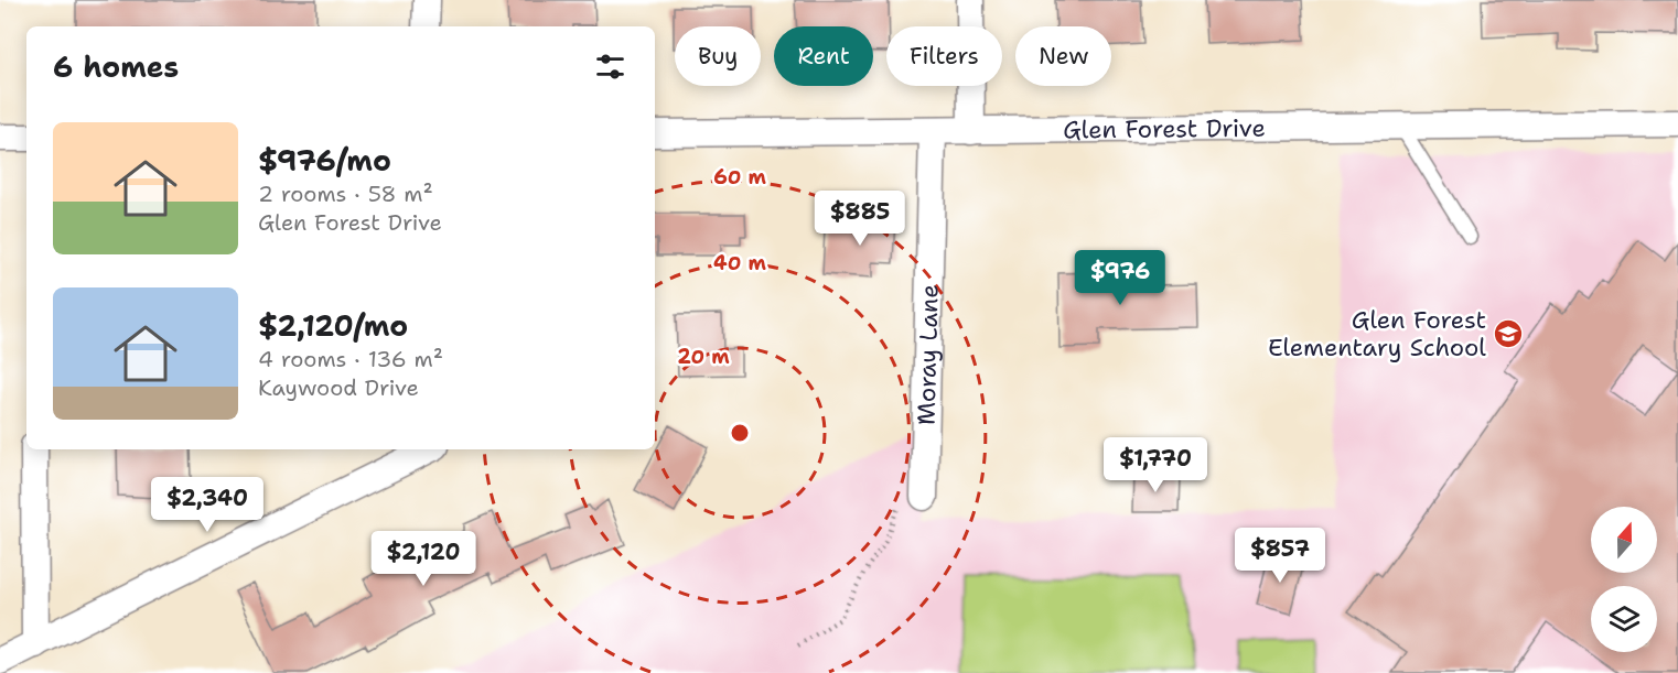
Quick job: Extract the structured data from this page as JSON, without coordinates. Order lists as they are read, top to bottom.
{
  "streets": {
    "street": ["Glen Forest Drive", "Moray Lane"]
  },
  "crossings": [
    ["Glen Forest Drive", "Moray Lane"]
  ],
  "places": {
    "school or university": ["Glen Forest Elementary School"]
  },
  "north": "top",
  "page": {
    "chip": [
      "Buy",
      "Rent",
      "Filters",
      "New"
    ],
    "heading": "6 homes",
    "list": [
      {
        "name": "$976/mo",
        "note": "2 rooms · 58 m² · Glen Forest Drive"
      },
      {
        "name": "$2,120/mo",
        "note": "4 rooms · 136 m² · Kaywood Drive"
      }
    ],
    "price": [
      "$885",
      "$976",
      "$1,770",
      "$2,340",
      "$857",
      "$2,120"
    ]
  },
  "rings": ["60 m", "40 m", "20 m"]
}
